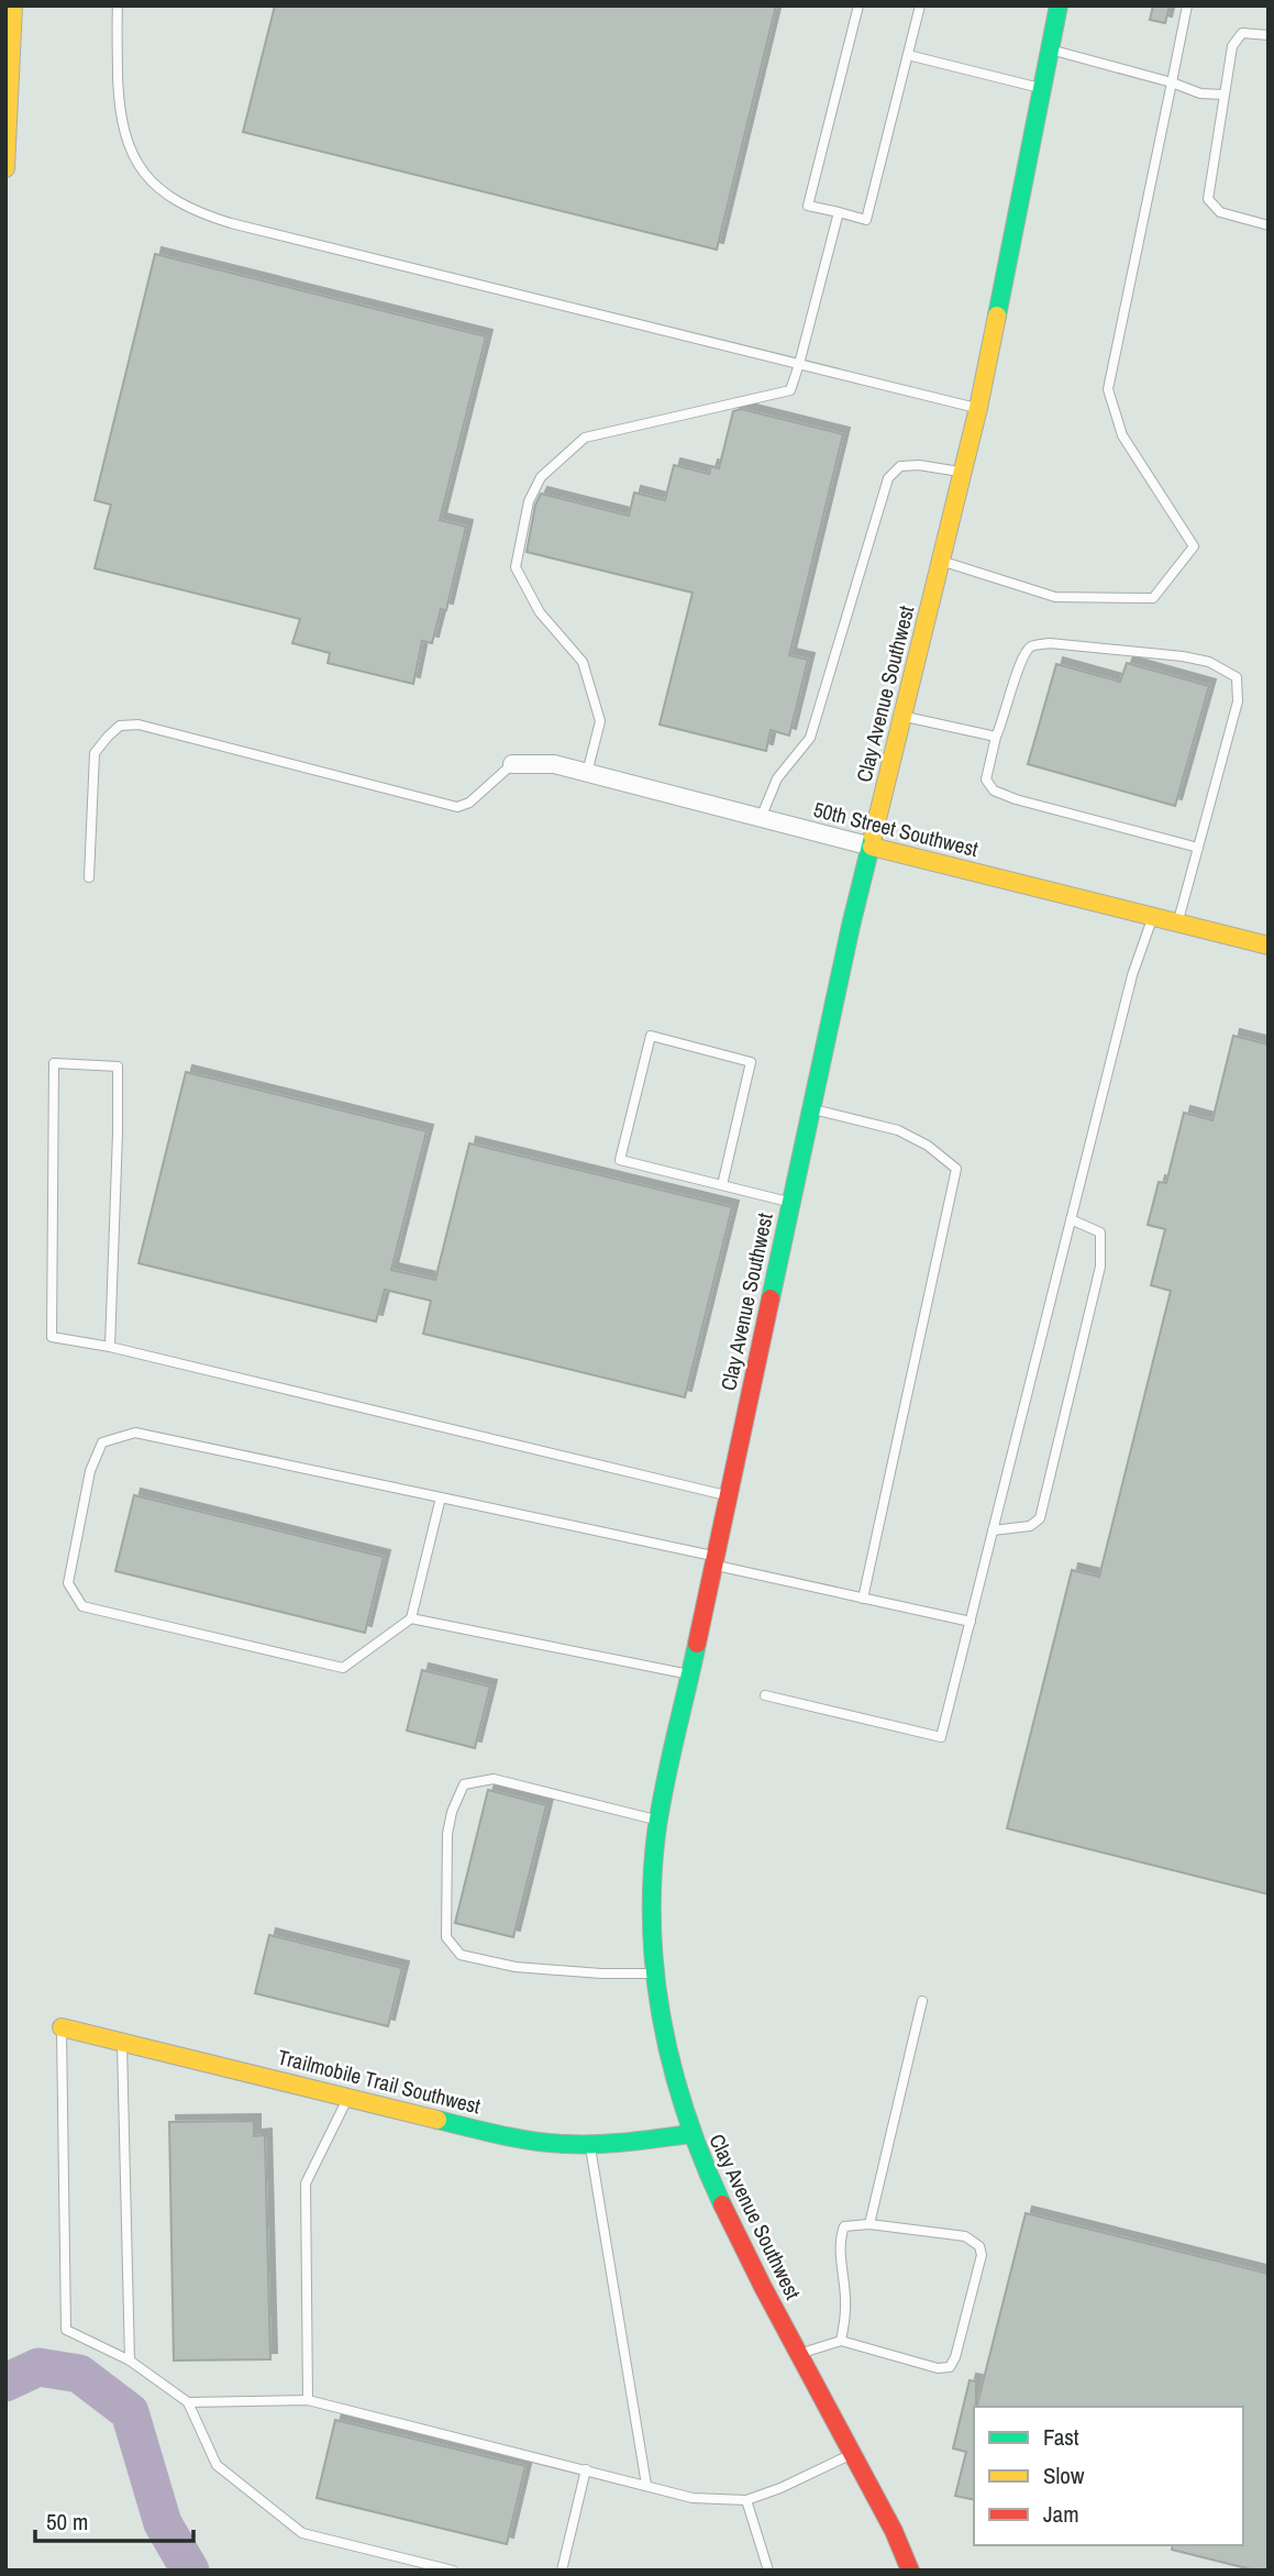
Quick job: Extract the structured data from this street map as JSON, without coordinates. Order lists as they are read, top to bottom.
{
  "streets": {
    "main road": ["Clay Avenue Southwest", "50th Street Southwest", "Trailmobile Trail Southwest"]
  },
  "crossings": [
    ["Clay Avenue Southwest", "50th Street Southwest"],
    ["Clay Avenue Southwest", "Trailmobile Trail Southwest"]
  ],
  "legend": ["Fast", "Slow", "Jam"],
  "scale_bar": "50 m"
}
